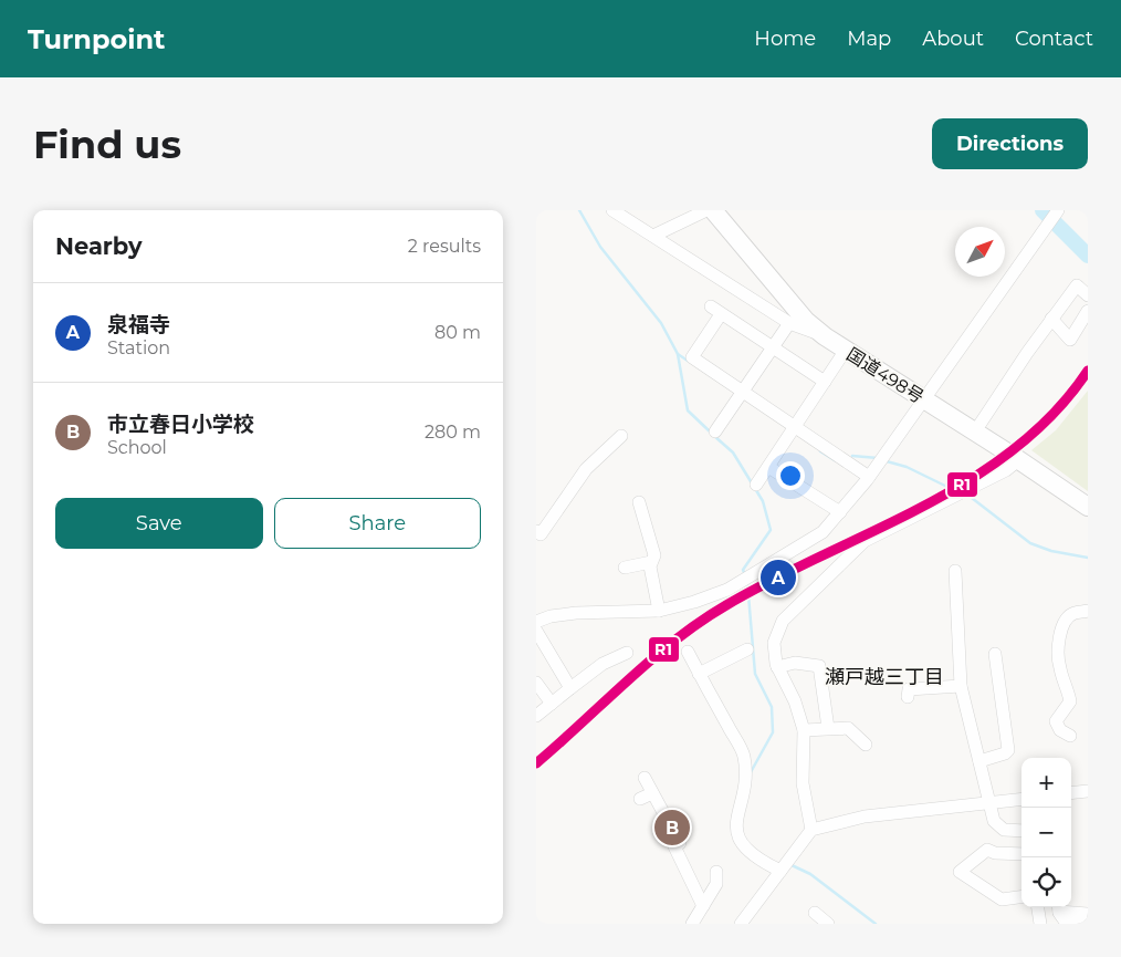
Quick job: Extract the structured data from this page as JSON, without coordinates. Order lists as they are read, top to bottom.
{
  "streets": {
    "highway": ["国道498号"]
  },
  "districts": ["瀬戸越三丁目"],
  "lines": ["transit line R1"],
  "north": "top right",
  "page": {
    "header": "Turnpoint",
    "nav": [
      "Home",
      "Map",
      "About",
      "Contact"
    ],
    "buttons": [
      "Directions",
      ["Save", "Share"]
    ],
    "title": "Find us",
    "heading": ["Nearby", "2 results"],
    "list": [
      {
        "mark": "A",
        "name": "泉福寺",
        "note": "Station",
        "value": "80 m"
      },
      {
        "mark": "B",
        "name": "市立春日小学校",
        "note": "School",
        "value": "280 m"
      }
    ],
    "pins": ["A", "B"],
    "map_buttons": ["+", "−"]
  }
}
